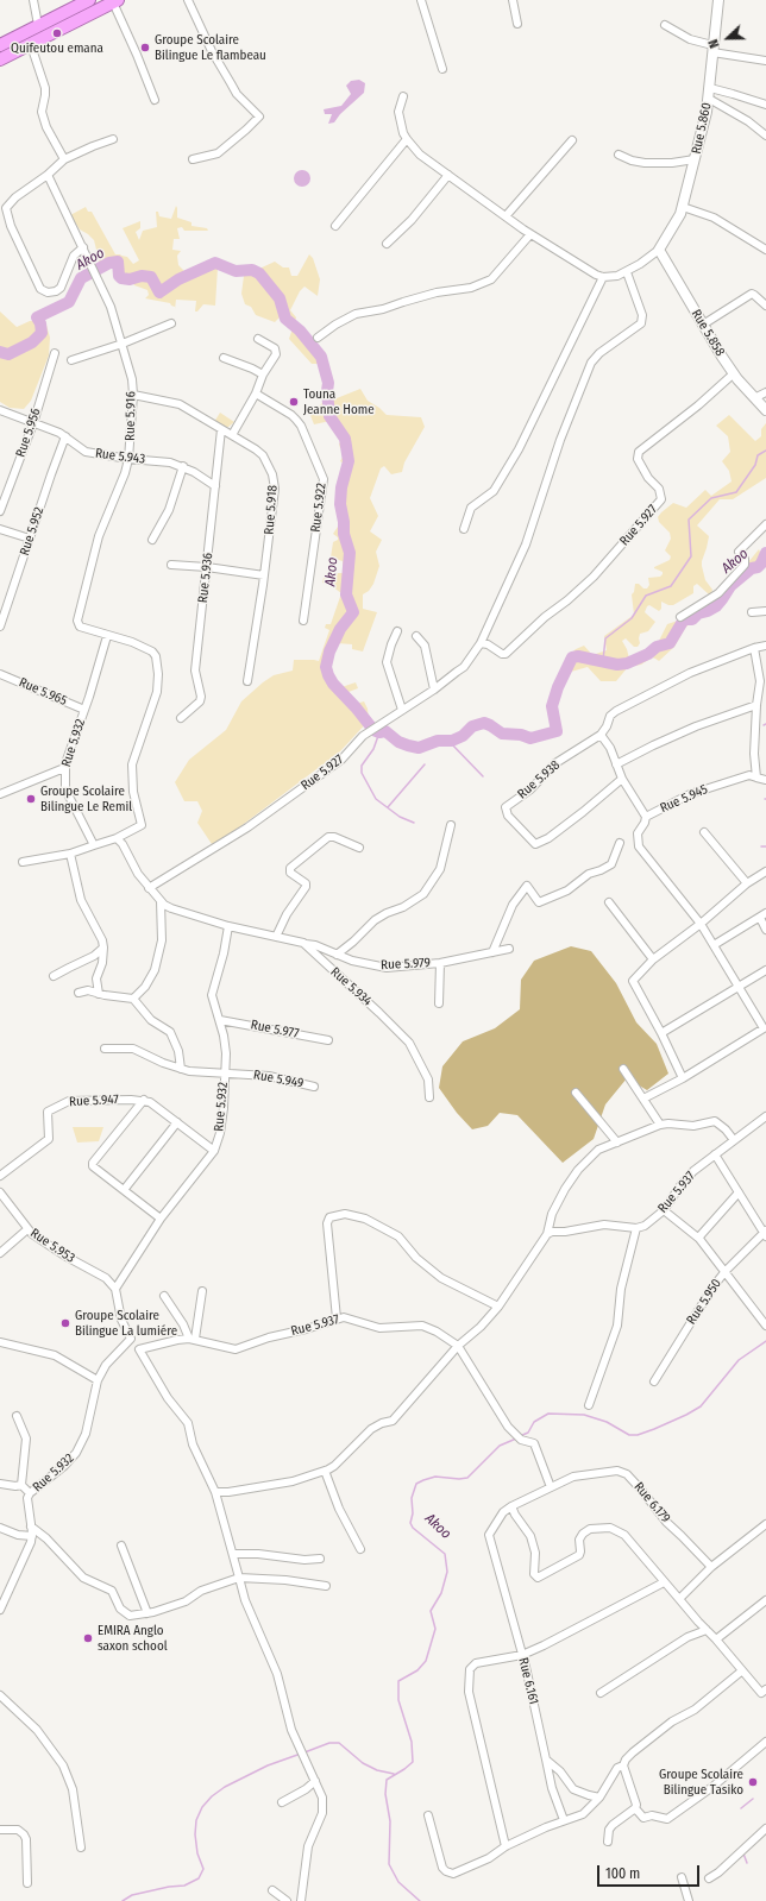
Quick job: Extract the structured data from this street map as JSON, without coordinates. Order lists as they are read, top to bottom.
{
  "streets": {
    "street": [
      "Rue 5.860",
      "Rue 5.858",
      "Rue 5.916",
      "Rue 5.956",
      "Rue 5.943",
      "Rue 5.922",
      "Rue 5.918",
      "Rue 5.927",
      "Rue 5.952",
      "Rue 5.936",
      "Rue 5.965",
      "Rue 5.932",
      "Rue 5.938",
      "Rue 5.945",
      "Rue 5.979",
      "Rue 5.934",
      "Rue 5.977",
      "Rue 5.949",
      "Rue 5.947",
      "Rue 5.937",
      "Rue 5.953",
      "Rue 5.950",
      "Rue 6.179",
      "Rue 6.161"
    ]
  },
  "crossings": [
    ["Rue 5.860", "Rue 5.858"],
    ["Rue 5.858", "Rue 5.927"],
    ["Rue 5.916", "Rue 5.943"],
    ["Rue 5.916", "Rue 5.918"],
    ["Rue 5.916", "Rue 5.932"],
    ["Rue 5.956", "Rue 5.943"],
    ["Rue 5.943", "Rue 5.952"],
    ["Rue 5.943", "Rue 5.936"],
    ["Rue 5.918", "Rue 5.936"],
    ["Rue 5.965", "Rue 5.932"],
    ["Rue 5.932", "Rue 5.977"],
    ["Rue 5.932", "Rue 5.949"],
    ["Rue 5.932", "Rue 5.953"],
    ["Rue 5.938", "Rue 5.945"],
    ["Rue 5.979", "Rue 5.934"]
  ],
  "water": ["Akoo"],
  "places": [
    "Quifeutou emana",
    "Groupe Scolaire Bilingue Le flambeau",
    "Touna Jeanne Home",
    "Groupe Scolaire Bilingue Le Remil",
    "Groupe Scolaire Bilingue La lumiére",
    "EMIRA Anglo saxon school",
    "Groupe Scolaire Bilingue Tasiko"
  ],
  "scale_bar": "100 m",
  "north": "left"
}
